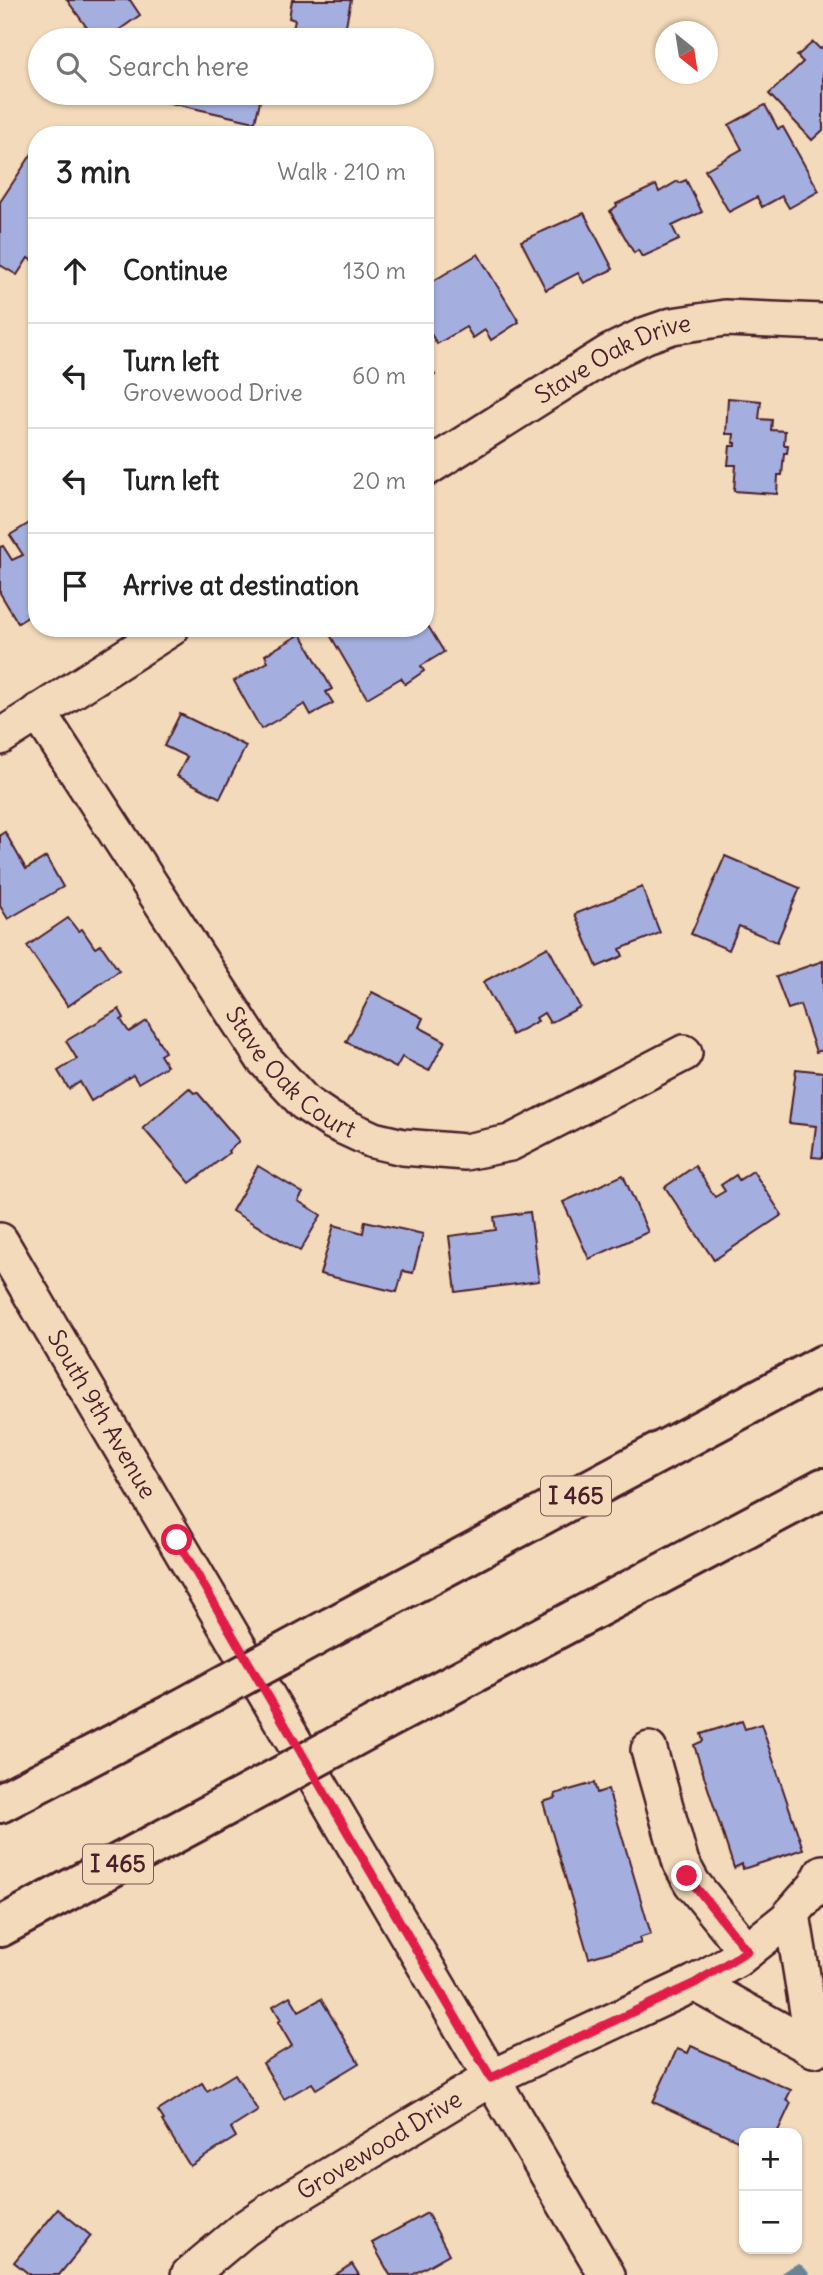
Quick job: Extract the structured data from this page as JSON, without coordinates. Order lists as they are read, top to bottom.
{
  "streets": {
    "highway": ["I 465"],
    "street": [
      "Stave Oak Drive",
      "Stave Oak Court",
      "South 9th Avenue",
      "Grovewood Drive"
    ]
  },
  "crossings": [
    ["South 9th Avenue", "Grovewood Drive"]
  ],
  "north": "bottom right",
  "page": {
    "search": "Search here",
    "heading": ["3 min", "Walk · 210 m"],
    "list": [
      ["Continue", "130 m"],
      ["Turn left", "Grovewood Drive", "60 m"],
      ["Turn left", "20 m"],
      "Arrive at destination"
    ],
    "map_buttons": ["+", "−"]
  }
}
